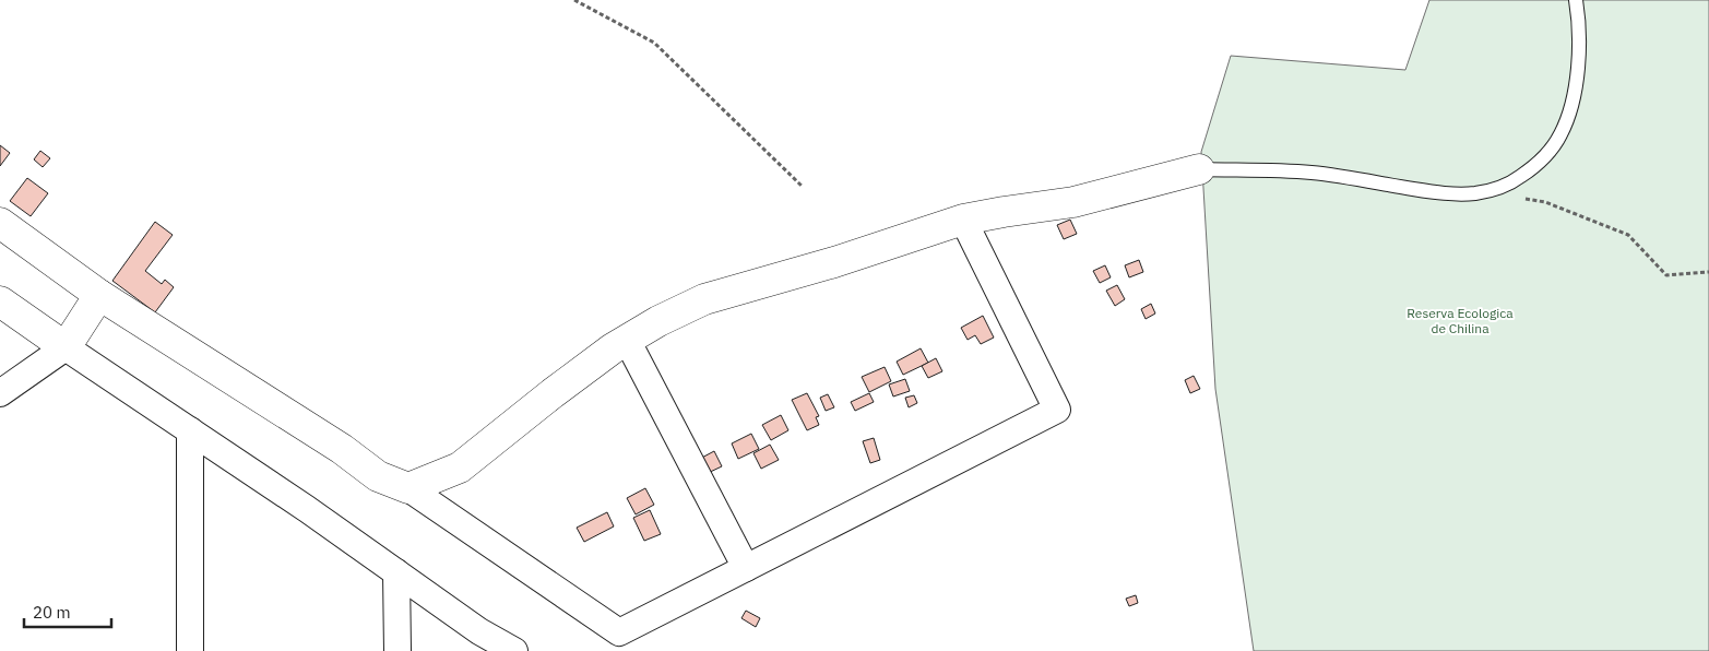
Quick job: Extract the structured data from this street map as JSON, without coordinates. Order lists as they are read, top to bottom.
{
  "parks": ["Reserva Ecologica de Chilina"],
  "scale_bar": "20 m"
}
